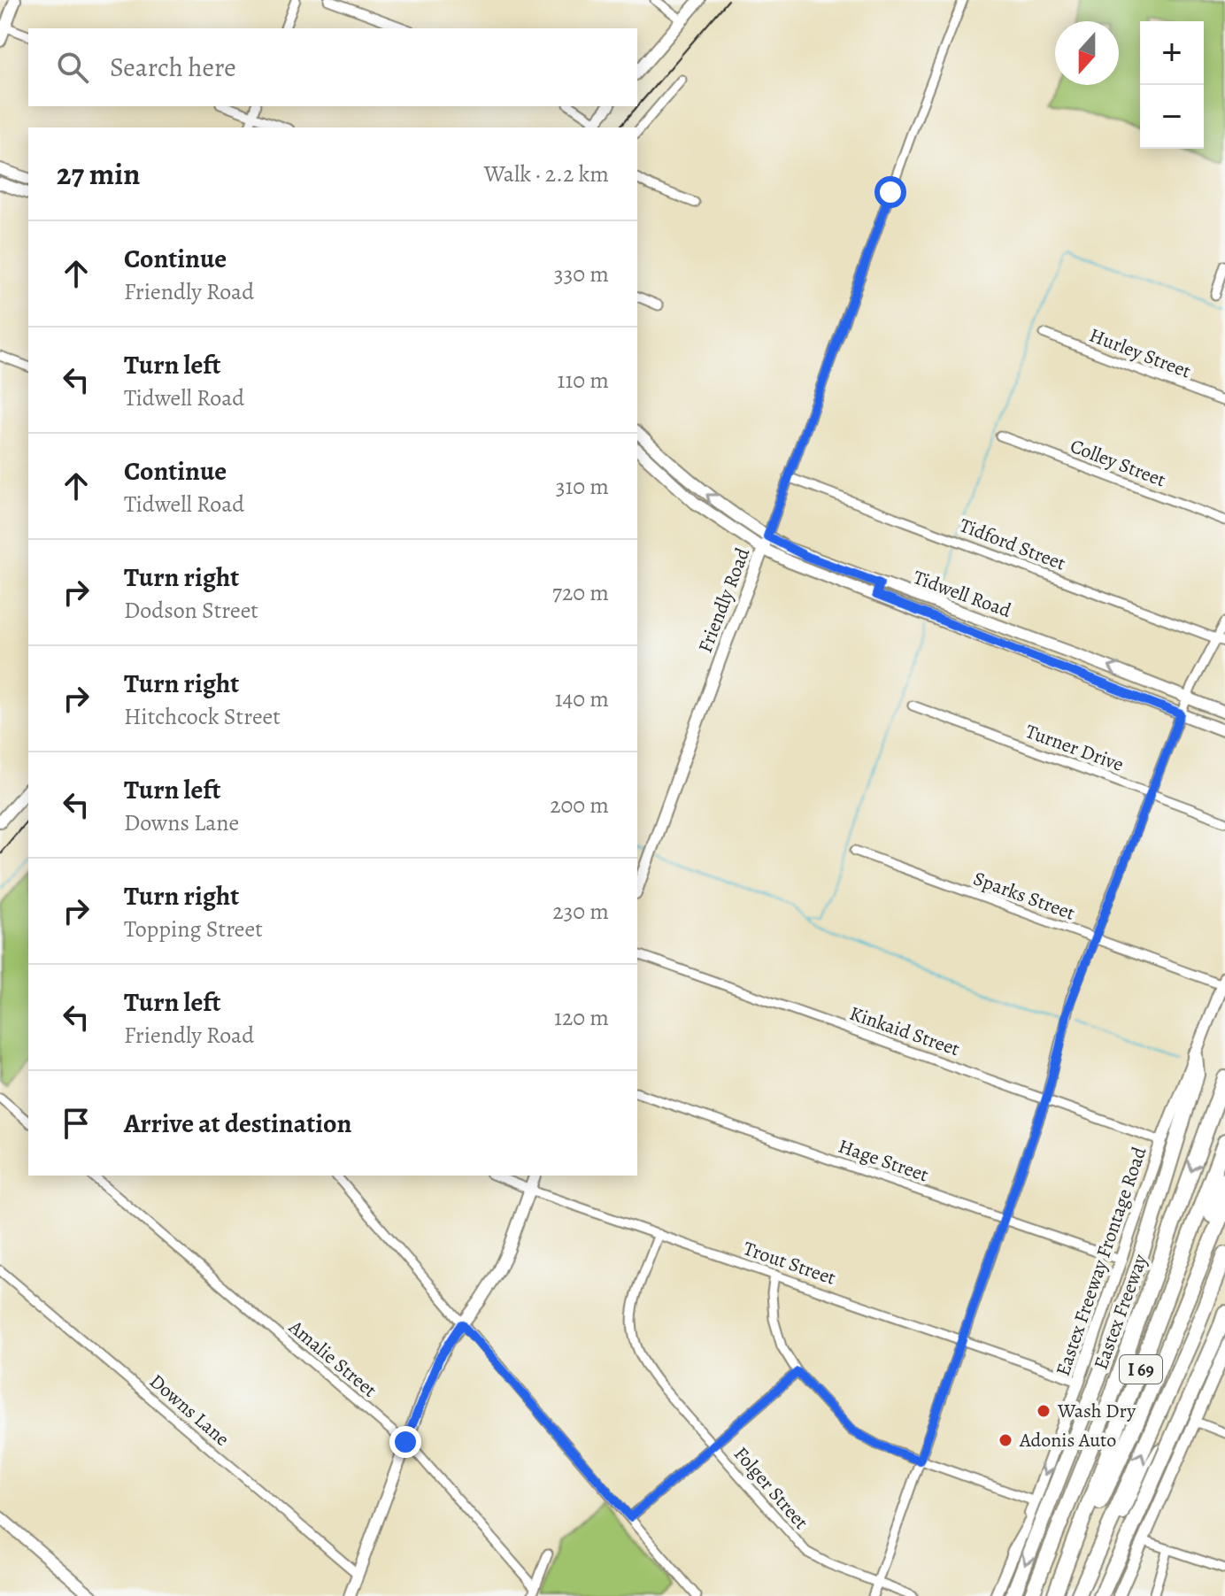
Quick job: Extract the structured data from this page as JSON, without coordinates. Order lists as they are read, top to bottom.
{
  "streets": {
    "highway": ["Eastex Freeway", "I 69"],
    "main road": ["Tidwell Road", "Friendly Road", "Eastex Freeway Frontage Road"],
    "street": [
      "Hurley Street",
      "Colley Street",
      "Tidford Street",
      "Turner Drive",
      "Sparks Street",
      "Kinkaid Street",
      "Hage Street",
      "Trout Street",
      "Amalie Street",
      "Downs Lane",
      "Folger Street"
    ]
  },
  "crossings": [
    ["Tidford Street", "Friendly Road"],
    ["Tidwell Road", "Friendly Road"],
    ["Sparks Street", "Eastex Freeway Frontage Road"],
    ["Kinkaid Street", "Eastex Freeway Frontage Road"],
    ["Hage Street", "Eastex Freeway Frontage Road"],
    ["Eastex Freeway Frontage Road", "Trout Street"],
    ["Trout Street", "Folger Street"]
  ],
  "places": ["Wash Dry", "Adonis Auto"],
  "north": "bottom",
  "page": {
    "map_buttons": ["+", "−"],
    "search": "Search here",
    "heading": ["27 min", "Walk · 2.2 km"],
    "list": [
      ["Continue", "Friendly Road", "330 m"],
      ["Turn left", "Tidwell Road", "110 m"],
      ["Continue", "Tidwell Road", "310 m"],
      ["Turn right", "Dodson Street", "720 m"],
      ["Turn right", "Hitchcock Street", "140 m"],
      ["Turn left", "Downs Lane", "200 m"],
      ["Turn right", "Topping Street", "230 m"],
      ["Turn left", "Friendly Road", "120 m"],
      "Arrive at destination"
    ]
  }
}
